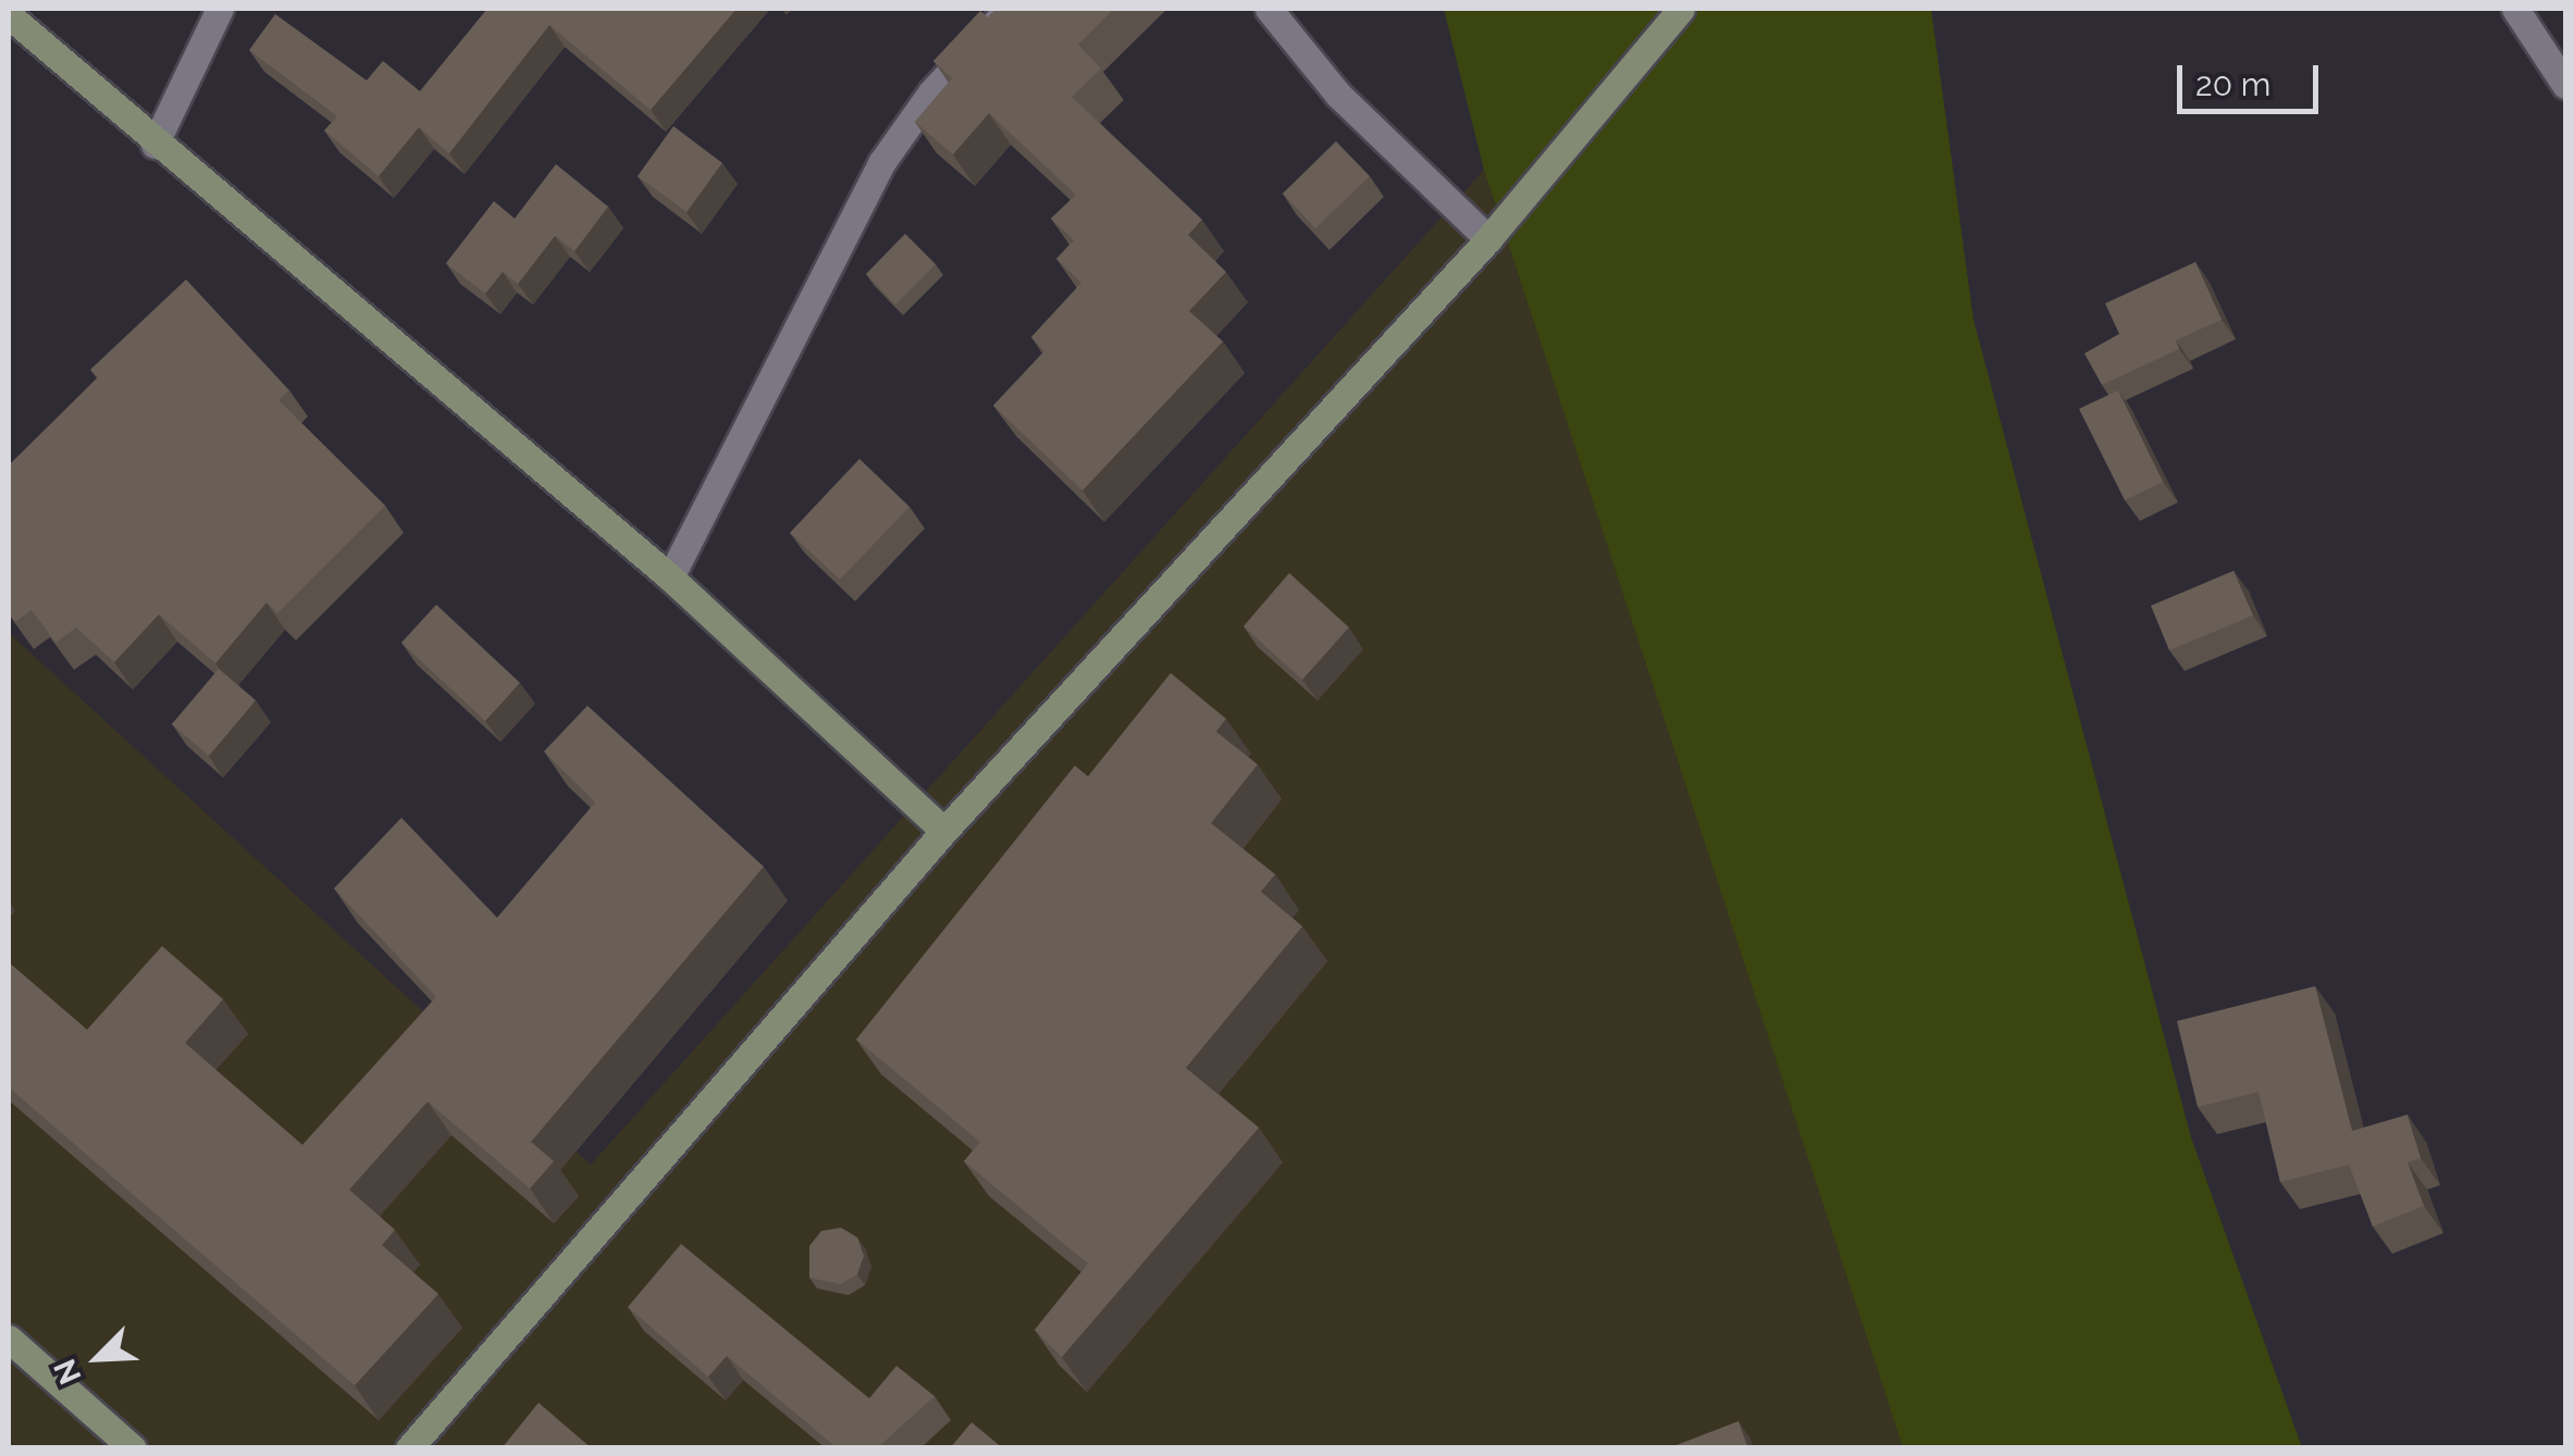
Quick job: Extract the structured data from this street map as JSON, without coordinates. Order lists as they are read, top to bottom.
{
  "scale_bar": "20 m",
  "north": "bottom left"
}
